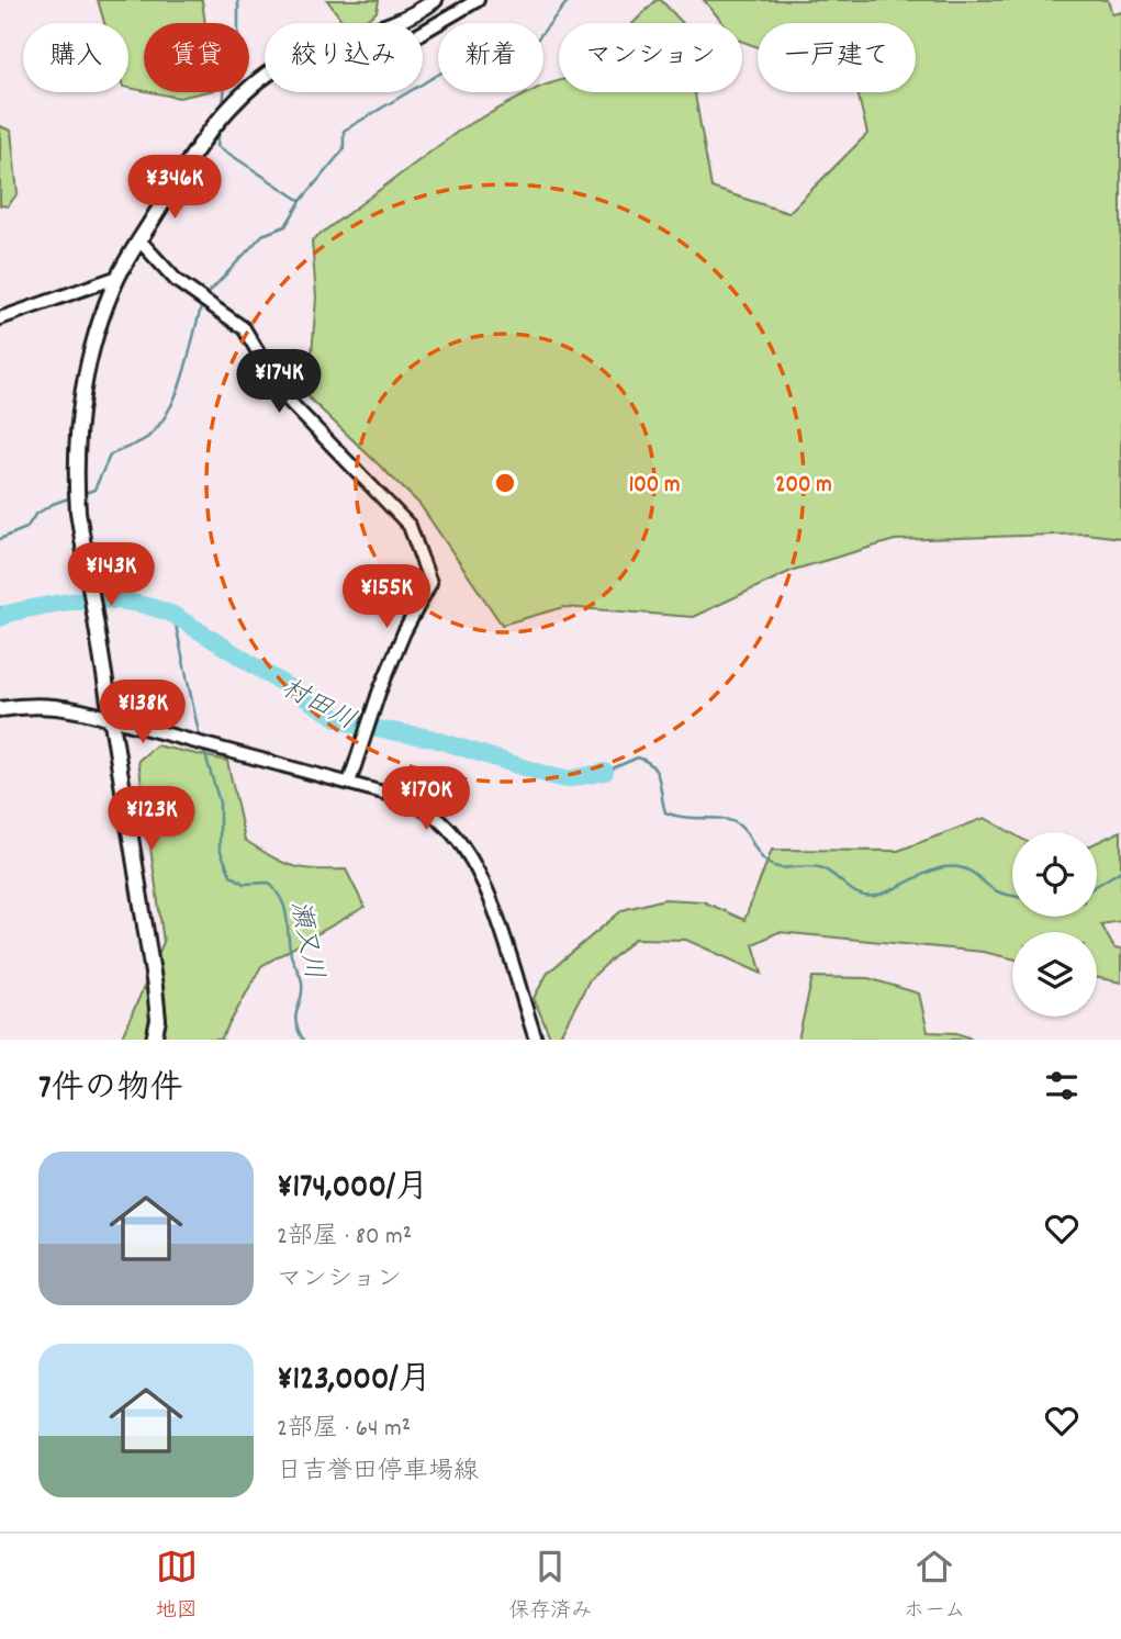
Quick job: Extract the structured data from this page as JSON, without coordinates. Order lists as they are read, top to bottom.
{
  "water": ["村田川", "瀬又川"],
  "page": {
    "chip": [
      "購入",
      "賃貸",
      "絞り込み",
      "新着",
      "マンション",
      "一戸建て"
    ],
    "price": [
      "¥346K",
      "¥174K",
      "¥143K",
      "¥155K",
      "¥138K",
      "¥170K",
      "¥123K"
    ],
    "heading": "7件の物件",
    "list": [
      {
        "name": "¥174,000/月",
        "note": "2部屋 · 80 m² · マンション"
      },
      {
        "name": "¥123,000/月",
        "note": "2部屋 · 64 m² · 日吉誉田停車場線"
      }
    ],
    "tabs": ["地図", "保存済み", "ホーム"]
  },
  "rings": ["100 m", "200 m"]
}
